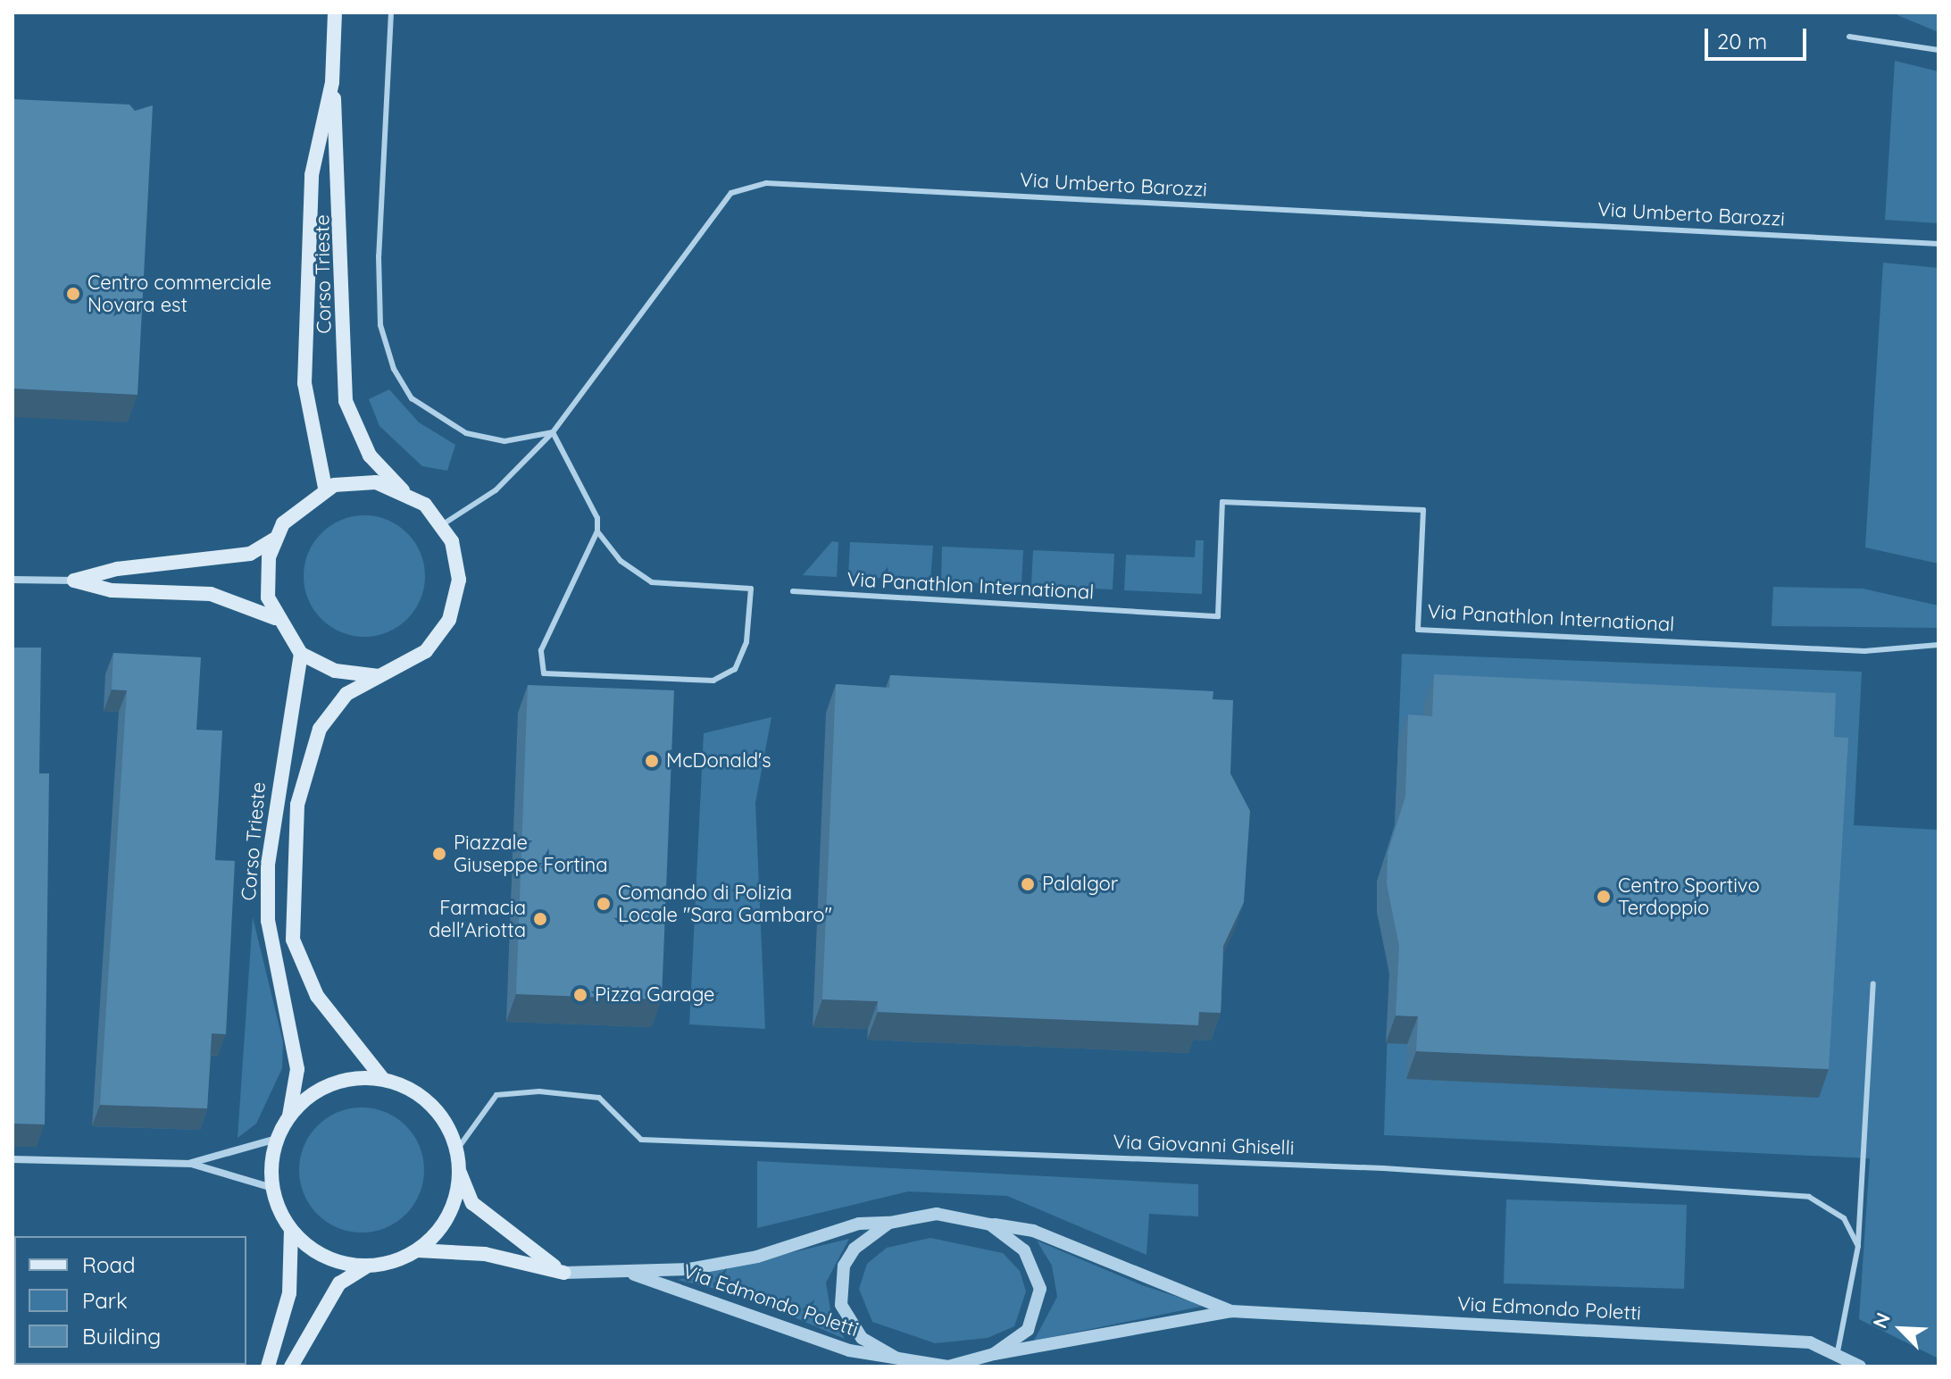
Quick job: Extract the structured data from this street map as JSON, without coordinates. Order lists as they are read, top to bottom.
{
  "streets": {
    "main road": ["Corso Trieste"],
    "street": ["Via Edmondo Poletti"],
    "lane": ["Via Umberto Barozzi", "Via Panathlon International", "Via Giovanni Ghiselli"]
  },
  "crossings": [
    ["Via Umberto Barozzi", "Corso Trieste"],
    ["Corso Trieste", "Via Giovanni Ghiselli"]
  ],
  "places": [
    "Centro commerciale Novara est",
    "McDonald's",
    "Piazzale Giuseppe Fortina",
    "PalaIgor",
    "Centro Sportivo Terdoppio",
    "Comando di Polizia Locale \"Sara Gambaro\"",
    "Farmacia dell'Ariotta",
    "Pizza Garage"
  ],
  "legend": ["Road", "Park", "Building"],
  "scale_bar": "20 m",
  "north": "top left"
}
